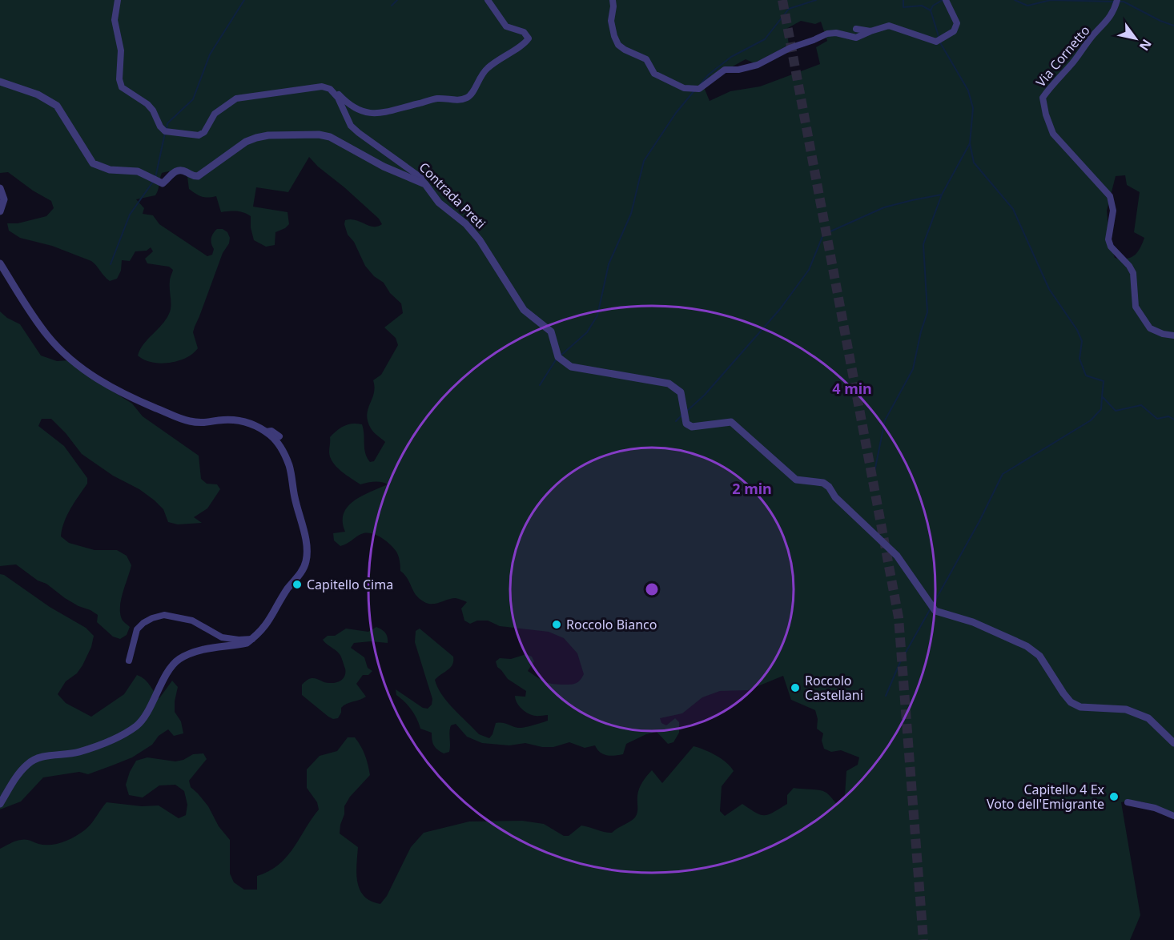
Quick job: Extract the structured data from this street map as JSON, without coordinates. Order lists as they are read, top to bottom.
{
  "streets": {
    "street": ["Via Cornetto", "Contrada Preti"]
  },
  "places": [
    "Capitello Cima",
    "Roccolo Bianco",
    "Roccolo Castellani",
    "Capitello 4 Ex Voto dell'Emigrante"
  ],
  "north": "bottom right",
  "rings": ["4 min", "2 min"]
}
